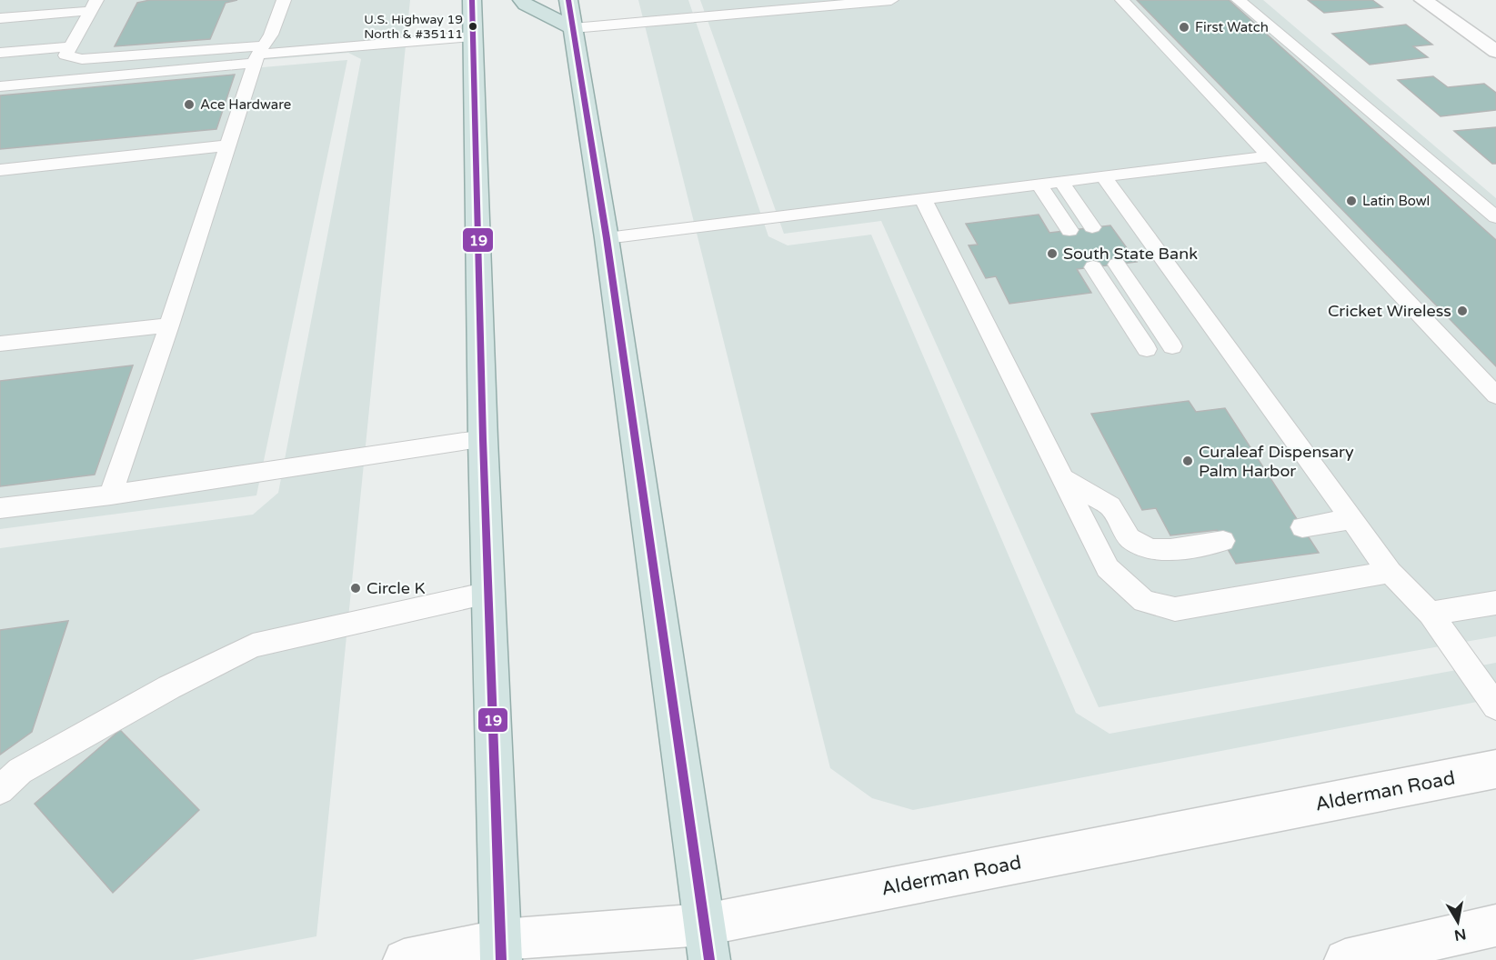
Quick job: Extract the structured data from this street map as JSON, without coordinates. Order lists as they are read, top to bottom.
{
  "streets": {
    "main road": ["Alderman Road"]
  },
  "places": [
    "U.S. Highway 19 North & #35111",
    "First Watch",
    "Ace Hardware",
    "Latin Bowl",
    "South State Bank",
    "Cricket Wireless",
    "Curaleaf Dispensary Palm Harbor",
    "Circle K"
  ],
  "lines": ["transit line 19"],
  "north": "bottom"
}
